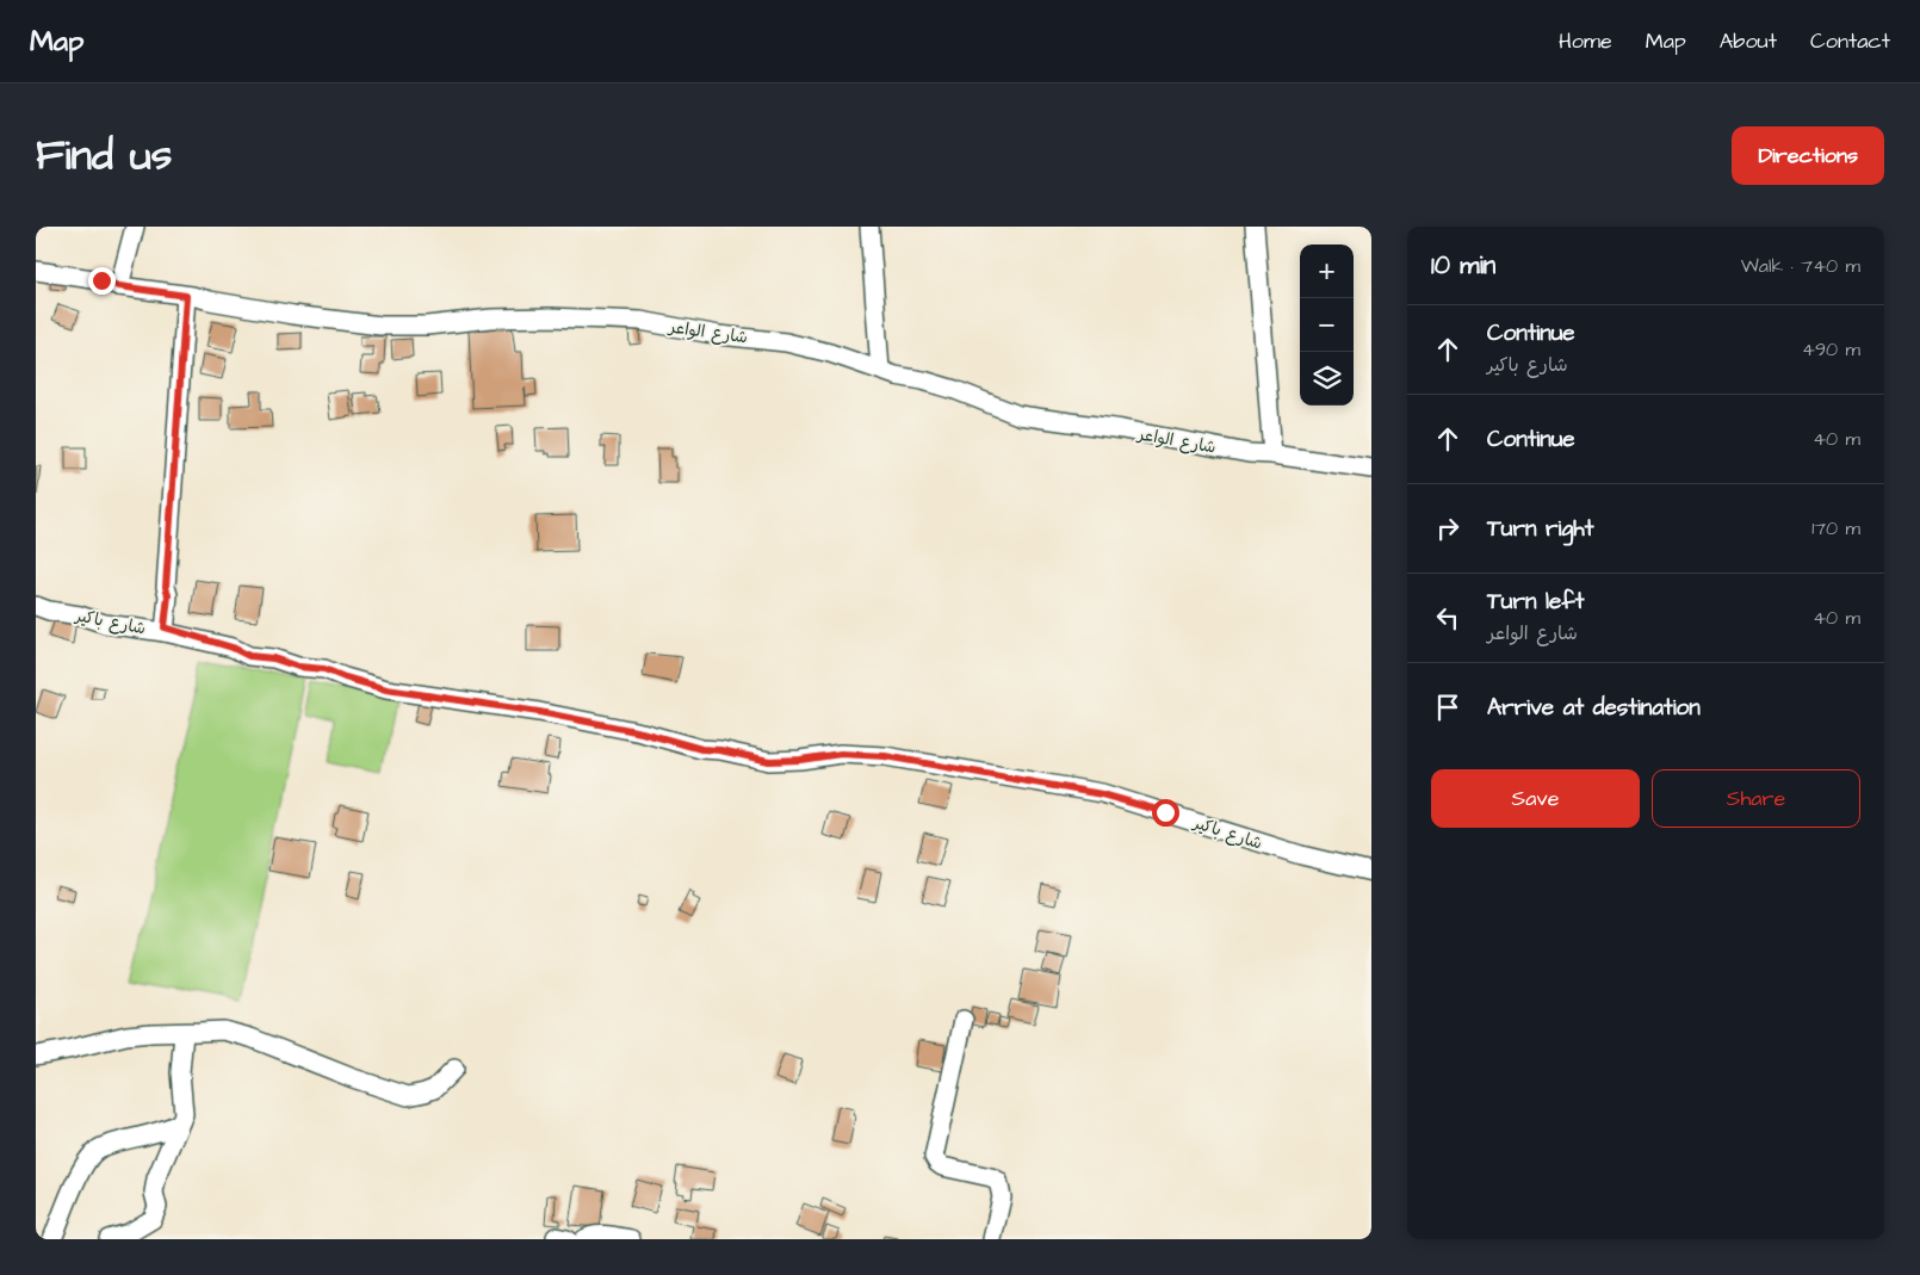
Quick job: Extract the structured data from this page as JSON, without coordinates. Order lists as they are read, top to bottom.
{
  "streets": {
    "street": ["شارع الواعر", "شارع باكير"]
  },
  "page": {
    "header": "Map",
    "nav": [
      "Home",
      "Map",
      "About",
      "Contact"
    ],
    "title": "Find us",
    "buttons": [
      "Directions",
      ["Save", "Share"]
    ],
    "heading": ["10 min", "Walk · 740 m"],
    "map_buttons": ["+", "−"],
    "list": [
      ["Continue", "شارع باكير", "490 m"],
      ["Continue", "40 m"],
      ["Turn right", "170 m"],
      ["Turn left", "شارع الواعر", "40 m"],
      "Arrive at destination"
    ]
  }
}
